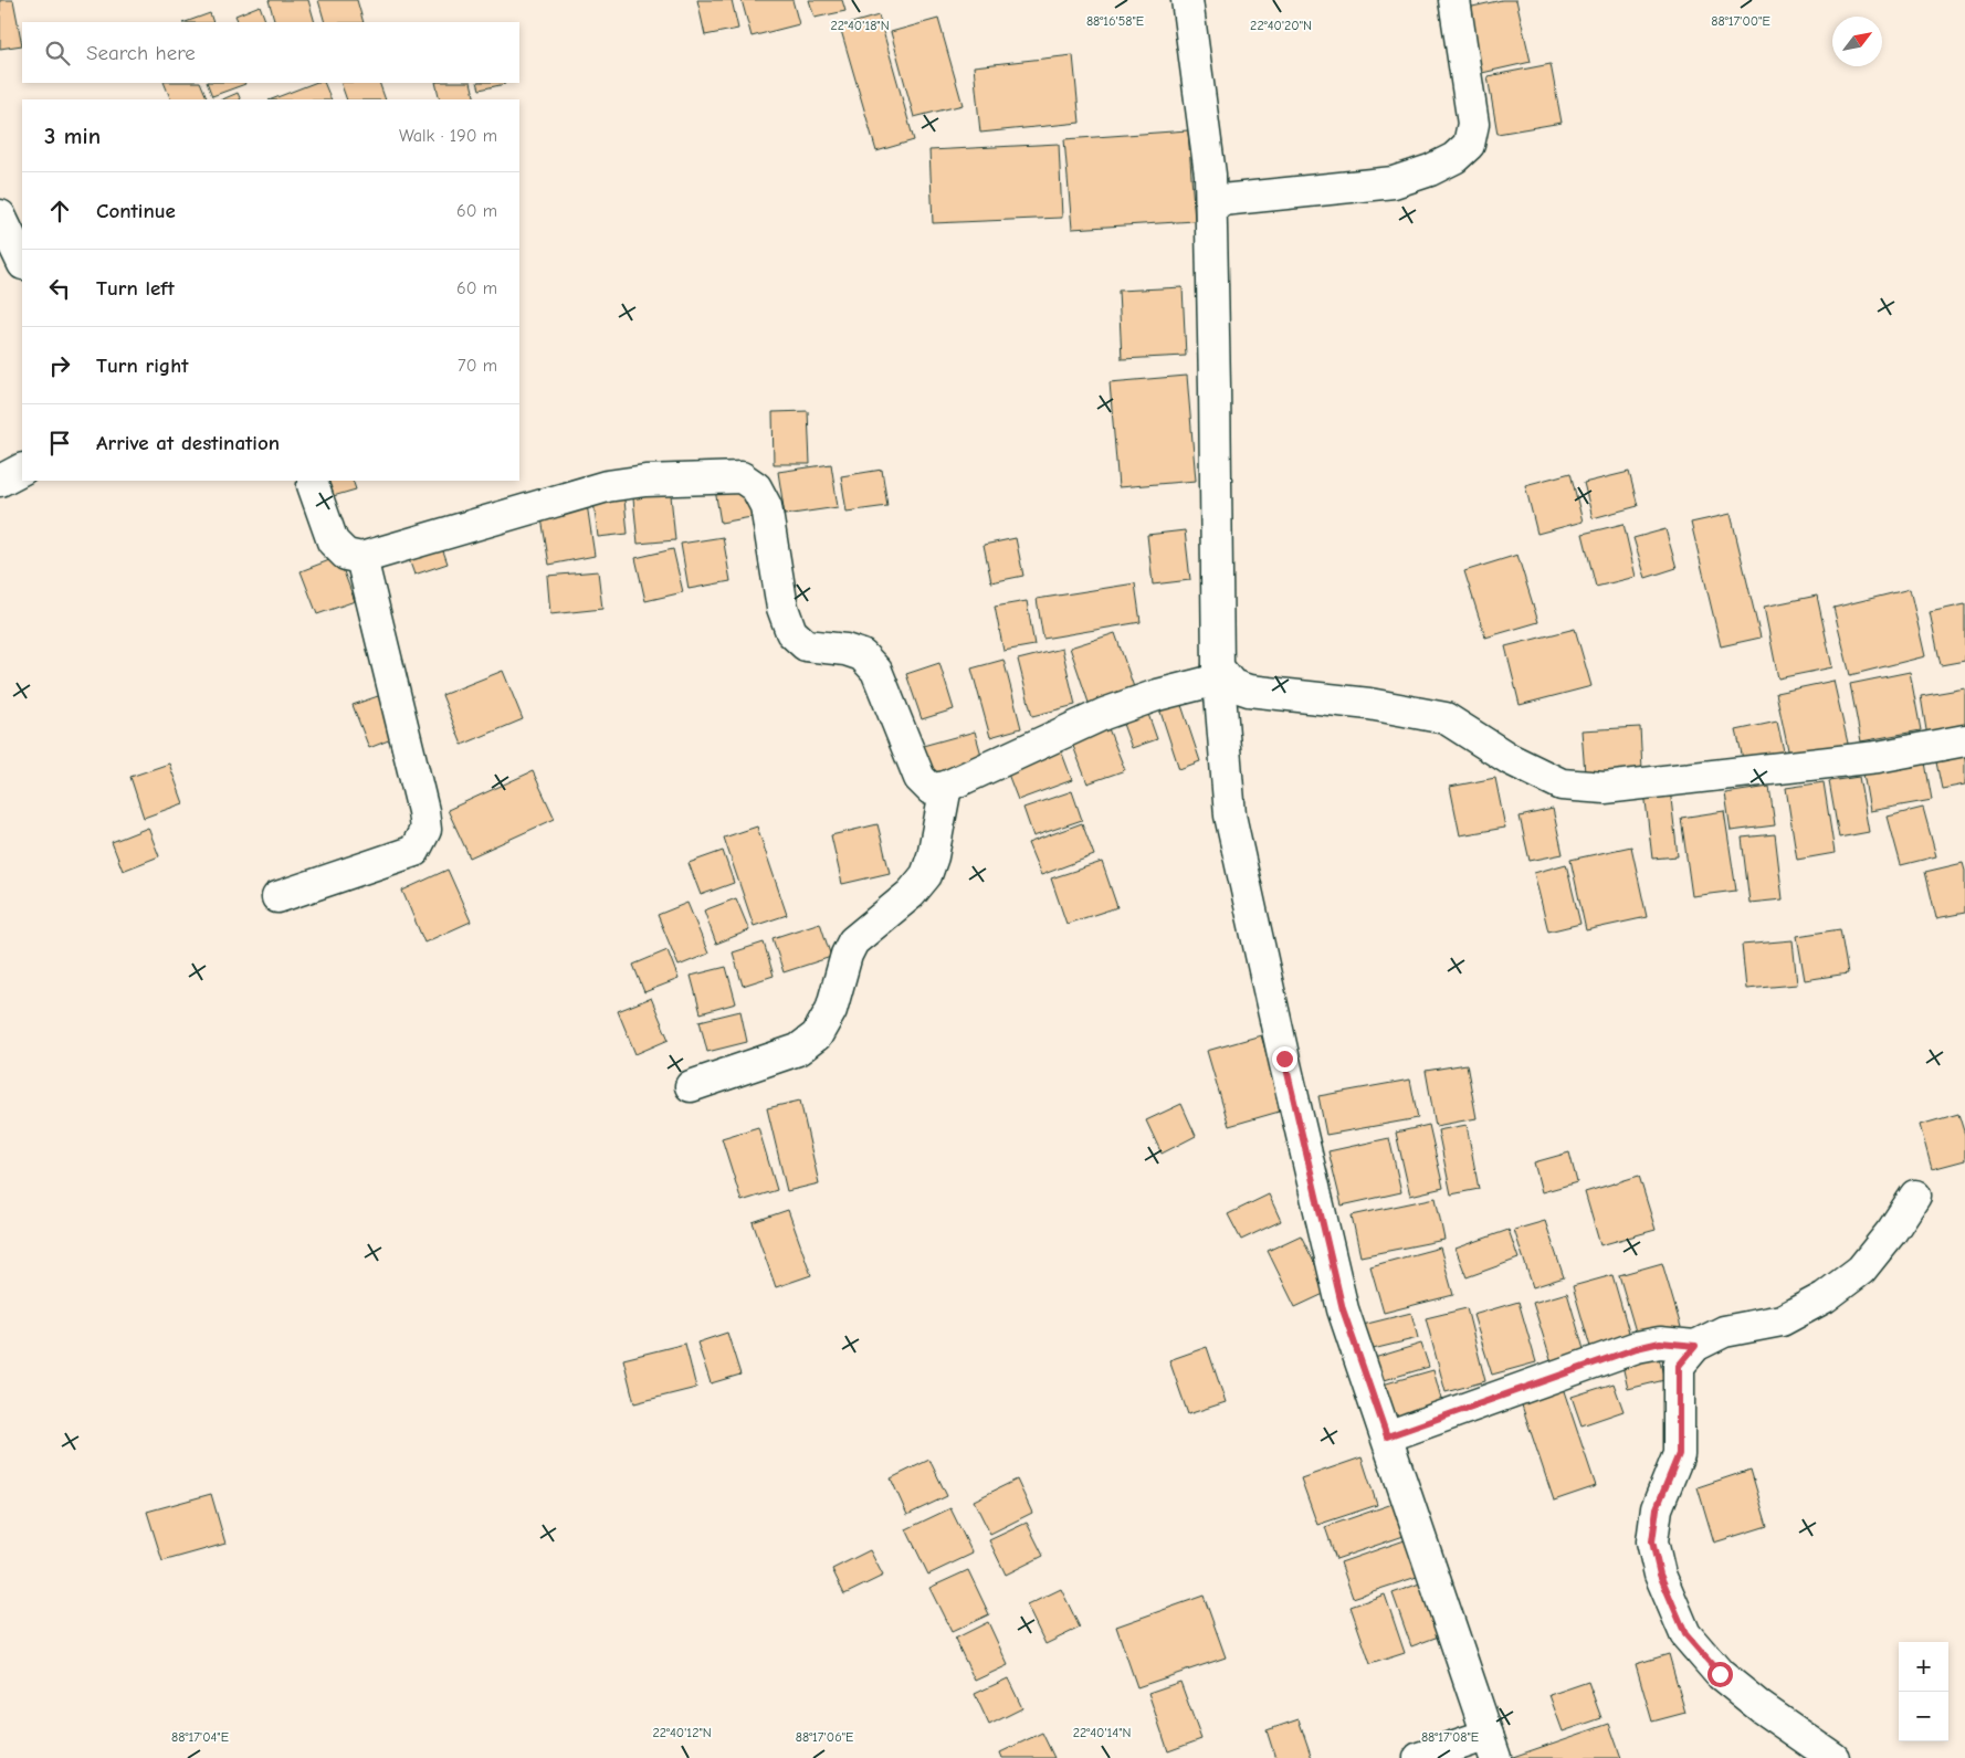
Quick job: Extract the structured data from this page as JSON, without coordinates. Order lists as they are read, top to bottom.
{
  "north": "top right",
  "page": {
    "search": "Search here",
    "heading": ["3 min", "Walk · 190 m"],
    "list": [
      ["Continue", "60 m"],
      ["Turn left", "60 m"],
      ["Turn right", "70 m"],
      "Arrive at destination"
    ],
    "map_buttons": ["+", "−"]
  },
  "coordinates": [
    "88°16'58\"E",
    "88°17'00\"E",
    "22°40'18\"N",
    "22°40'20\"N",
    "22°40'12\"N",
    "22°40'14\"N",
    "88°17'04\"E",
    "88°17'06\"E",
    "88°17'08\"E"
  ]
}
